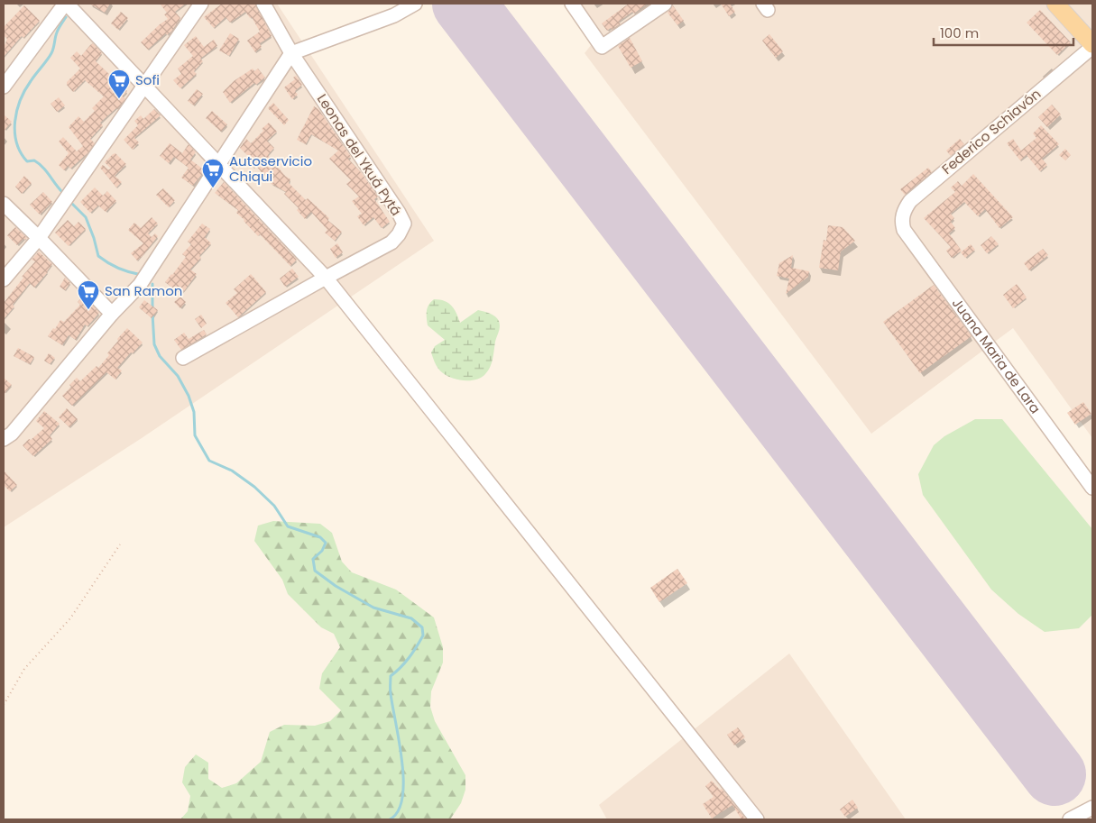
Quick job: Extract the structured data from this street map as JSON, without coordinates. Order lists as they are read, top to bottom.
{
  "streets": {
    "street": ["Federico Schiavón", "Leonas del Ykuá Pytá", "Juana Marìa de Lara"]
  },
  "crossings": [
    ["Federico Schiavón", "Juana Marìa de Lara"]
  ],
  "places": {
    "supermarket": ["Sofi", "Autoservicio Chiqui", "San Ramon"]
  },
  "scale_bar": "100 m"
}
